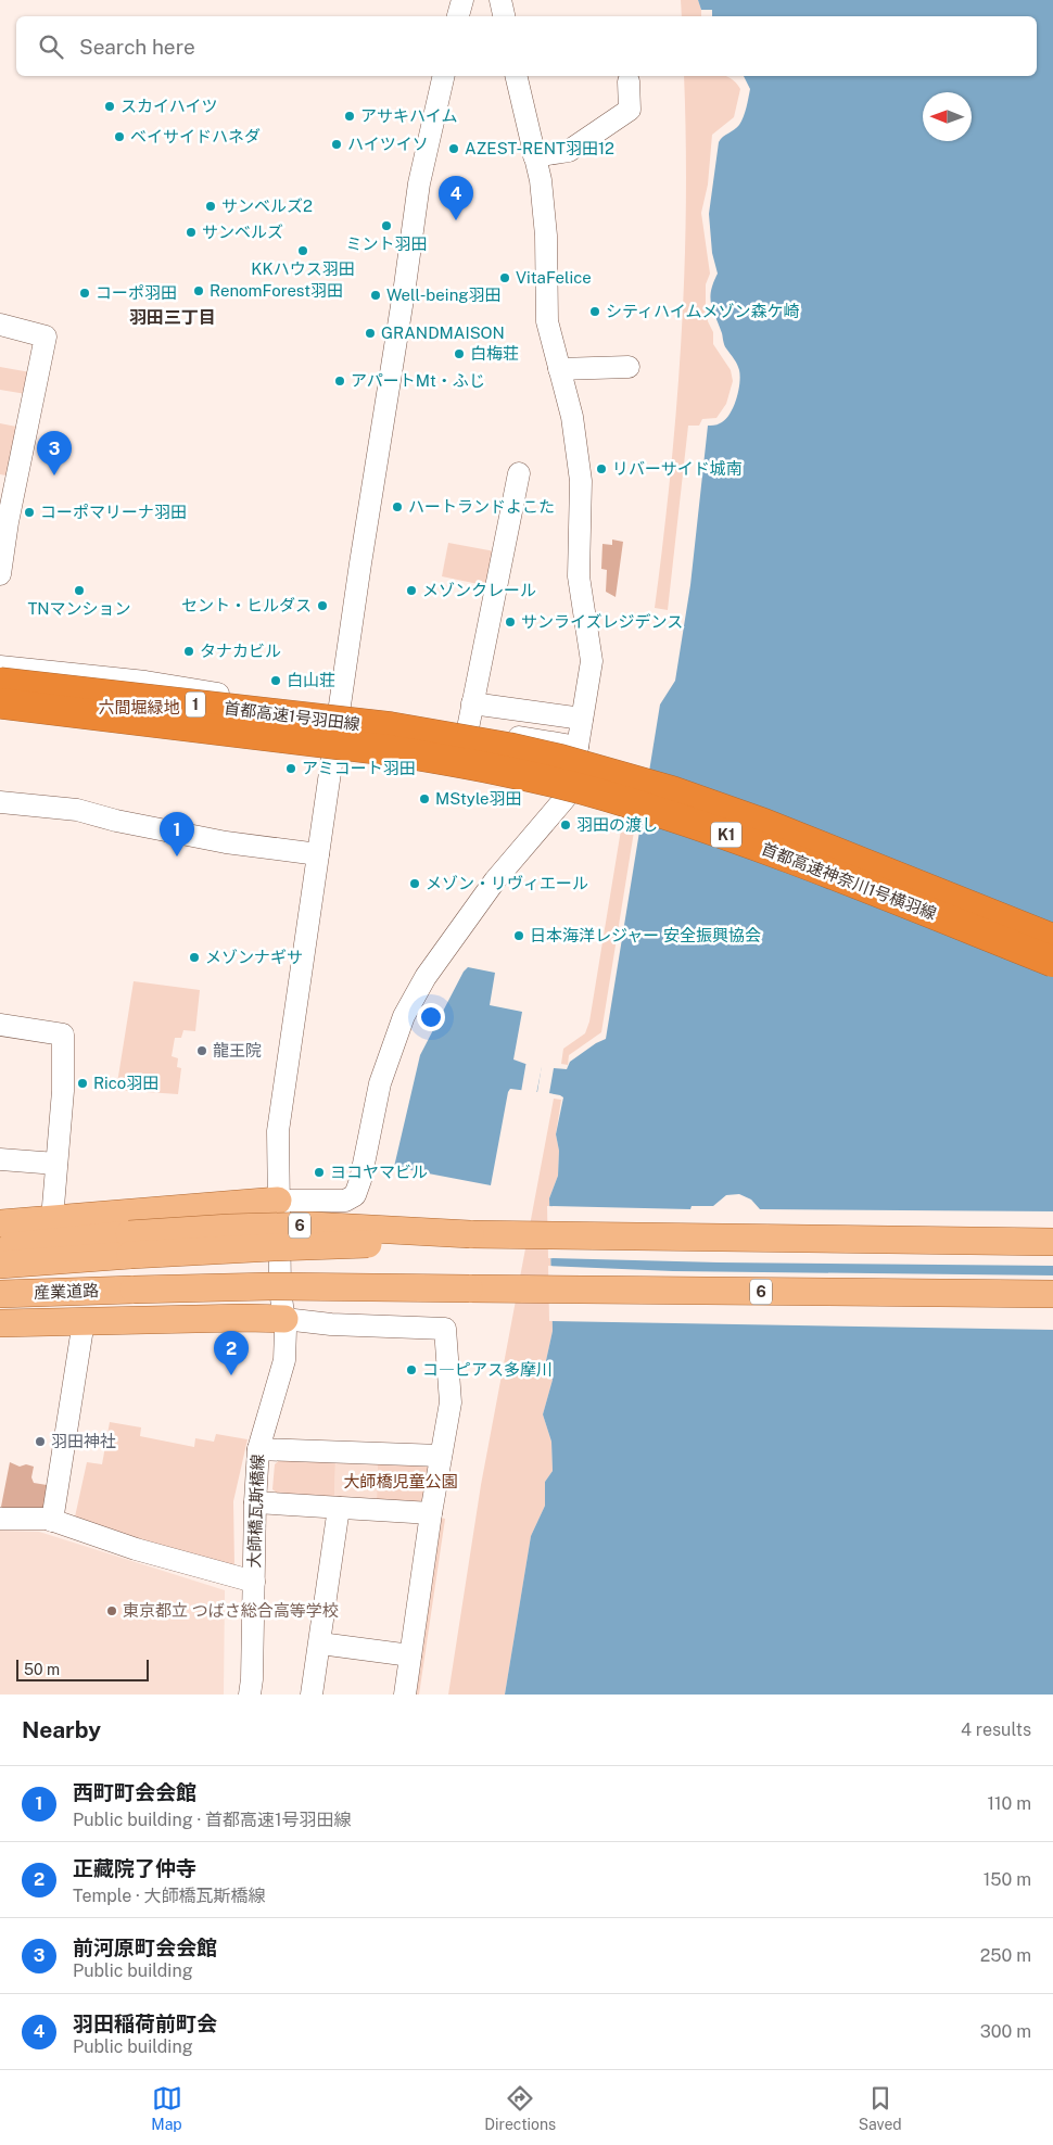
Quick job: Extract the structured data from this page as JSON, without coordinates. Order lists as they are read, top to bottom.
{
  "streets": {
    "highway": [
      "1",
      "首都高速1号羽田線",
      "K1",
      "首都高速神奈川1号横羽線"
    ],
    "main road": ["6", "産業道路"],
    "street": ["大師橋瓦斯橋線"]
  },
  "crossings": [
    ["首都高速1号羽田線", "首都高速神奈川1号横羽線"],
    ["6", "産業道路"]
  ],
  "districts": ["羽田三丁目"],
  "parks": ["六間堀緑地", "大師橋児童公園"],
  "places": [
    "スカイハイツ",
    "アサキハイム",
    "ベイサイドハネダ",
    "ハイツイソ",
    "AZEST-RENT羽田12",
    "サンベルズ2",
    "ミント羽田",
    "サンベルズ",
    "KKハウス羽田",
    "VitaFelice",
    "RenomForest羽田",
    "コーポ羽田",
    "Well-being羽田",
    "シティハイムメゾン森ケ崎",
    "GRANDMAISON",
    "白梅荘",
    "アパートMt・ふじ",
    "リバーサイド城南",
    "ハートランドよこた",
    "コーポマリーナ羽田",
    "TNマンション",
    "メゾンクレール",
    "セント・ヒルダス",
    "サンライズレジデンス",
    "タナカビル",
    "白山荘",
    "アミコート羽田",
    "MStyle羽田",
    "羽田の渡し",
    "メゾン・リヴィエール",
    "日本海洋レジャー 安全振興協会",
    "メゾンナギサ",
    "龍王院",
    "Rico羽田",
    "ヨコヤマビル",
    "コ―ピアス多摩川",
    "羽田神社",
    "東京都立 つばさ総合高等学校"
  ],
  "scale_bar": "50 m",
  "north": "left",
  "page": {
    "search": "Search here",
    "pins": [
      "4",
      "3",
      "1",
      "2"
    ],
    "scale": "50 m",
    "heading": ["Nearby", "4 results"],
    "list": [
      {
        "mark": "1",
        "name": "西町町会会館",
        "note": "Public building · 首都高速1号羽田線",
        "value": "110 m"
      },
      {
        "mark": "2",
        "name": "正藏院了仲寺",
        "note": "Temple · 大師橋瓦斯橋線",
        "value": "150 m"
      },
      {
        "mark": "3",
        "name": "前河原町会会館",
        "note": "Public building",
        "value": "250 m"
      },
      {
        "mark": "4",
        "name": "羽田稲荷前町会",
        "note": "Public building",
        "value": "300 m"
      }
    ],
    "nav": ["Map", "Directions", "Saved"]
  }
}
